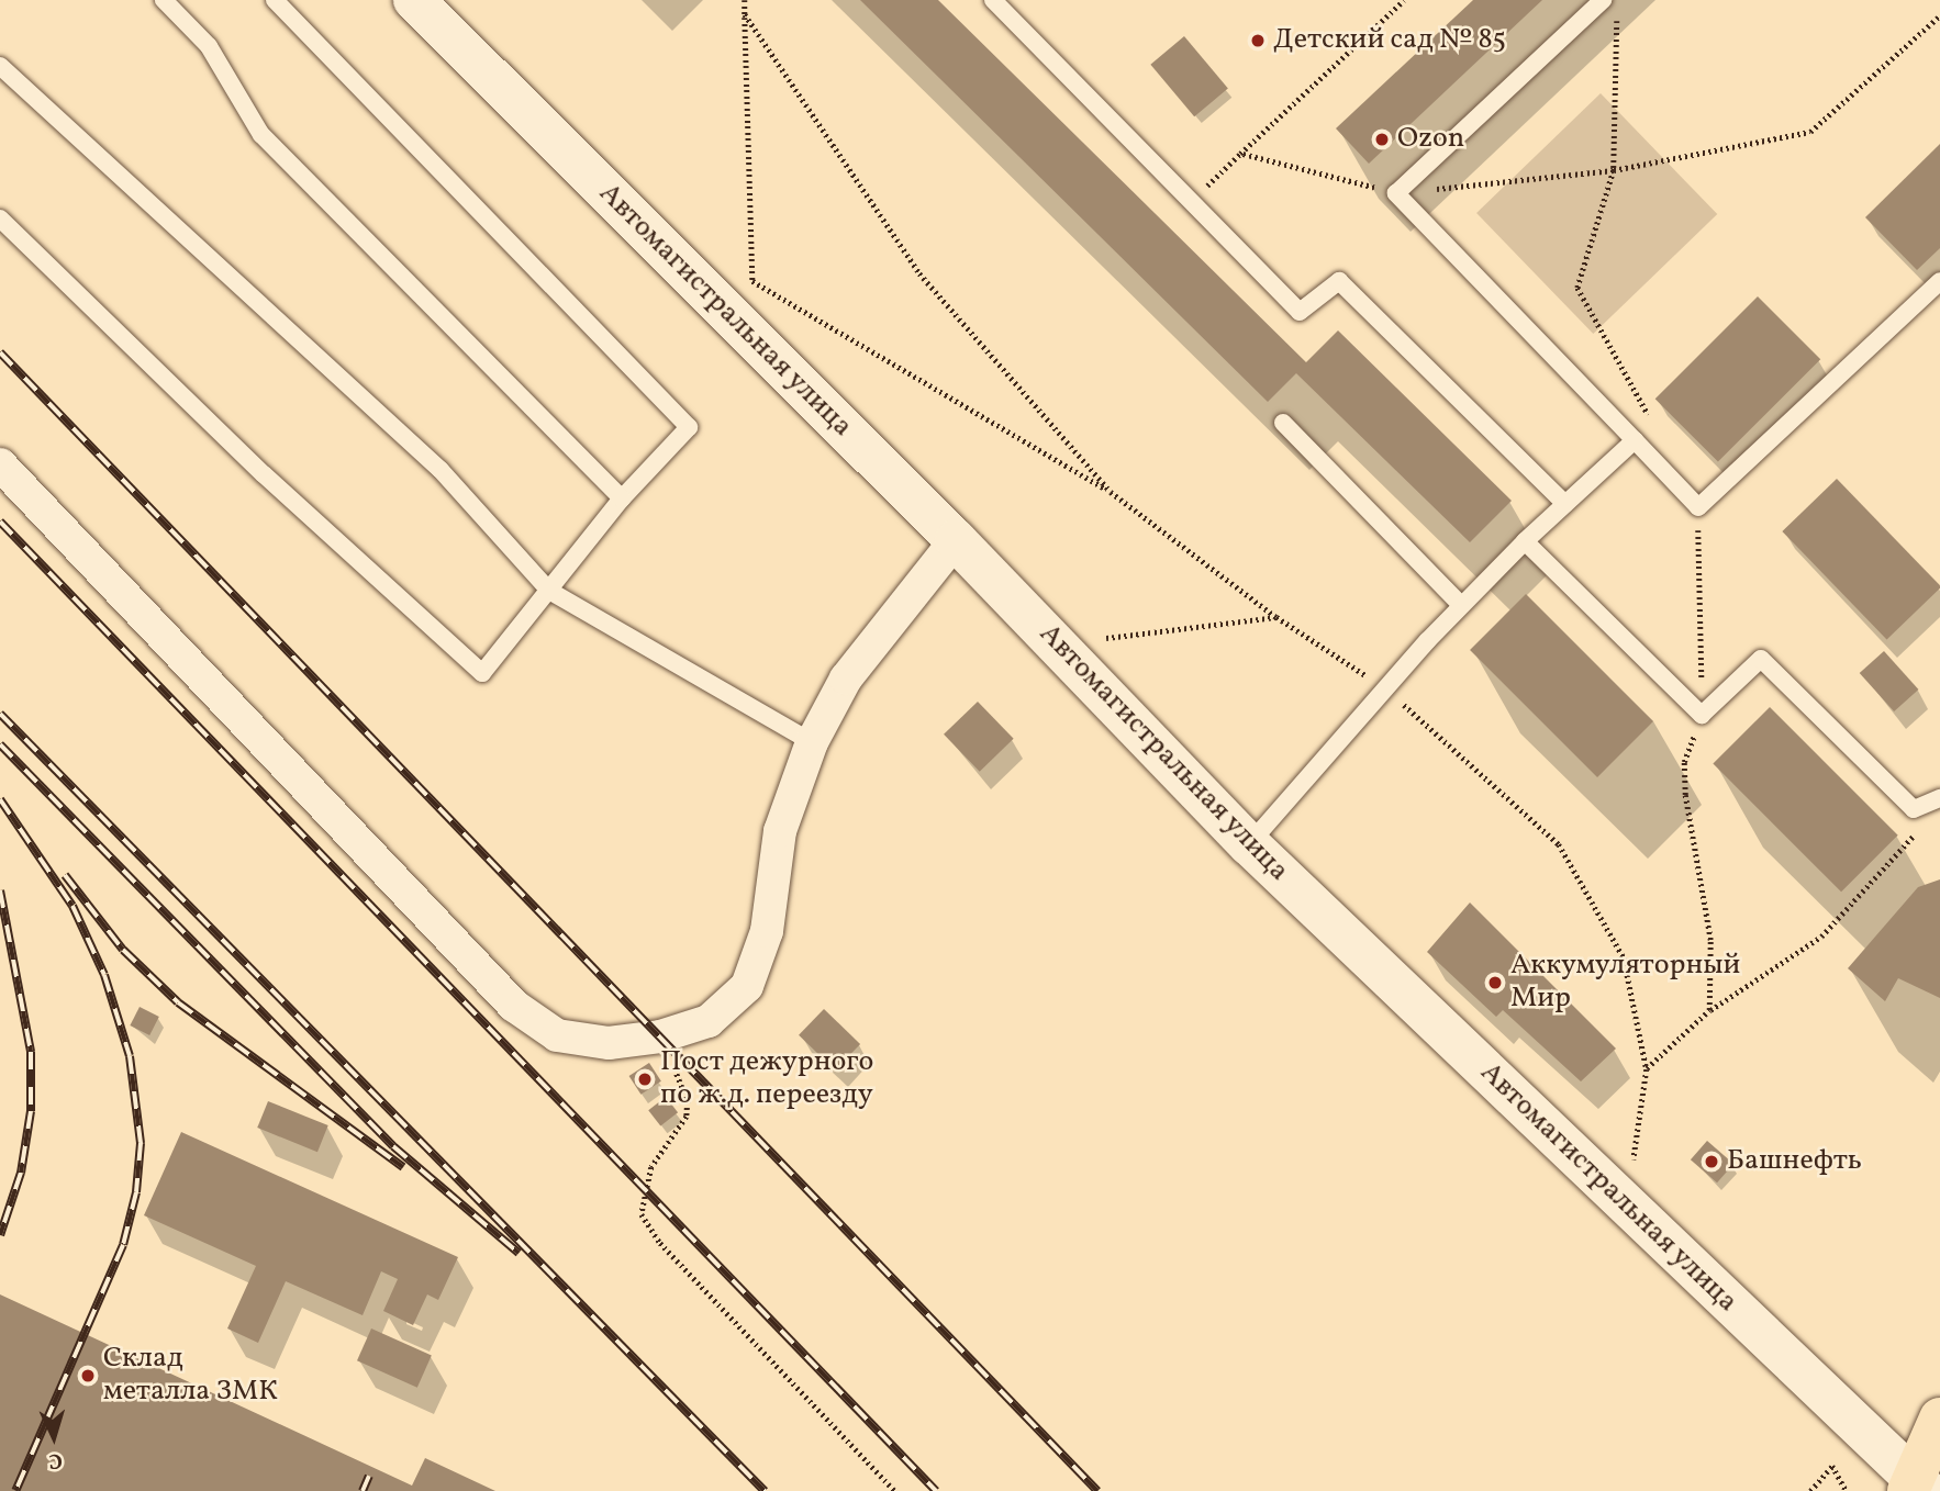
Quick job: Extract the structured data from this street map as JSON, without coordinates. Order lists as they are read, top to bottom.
{
  "streets": {
    "main road": ["Автомагистральная улица"]
  },
  "places": [
    "Детский сад № 85",
    "Ozon",
    "Аккумуляторный Мир",
    "Пост дежурного по ж.д. переезду",
    "Башнефть",
    "Склад металла ЗМК"
  ],
  "north": "bottom"
}
